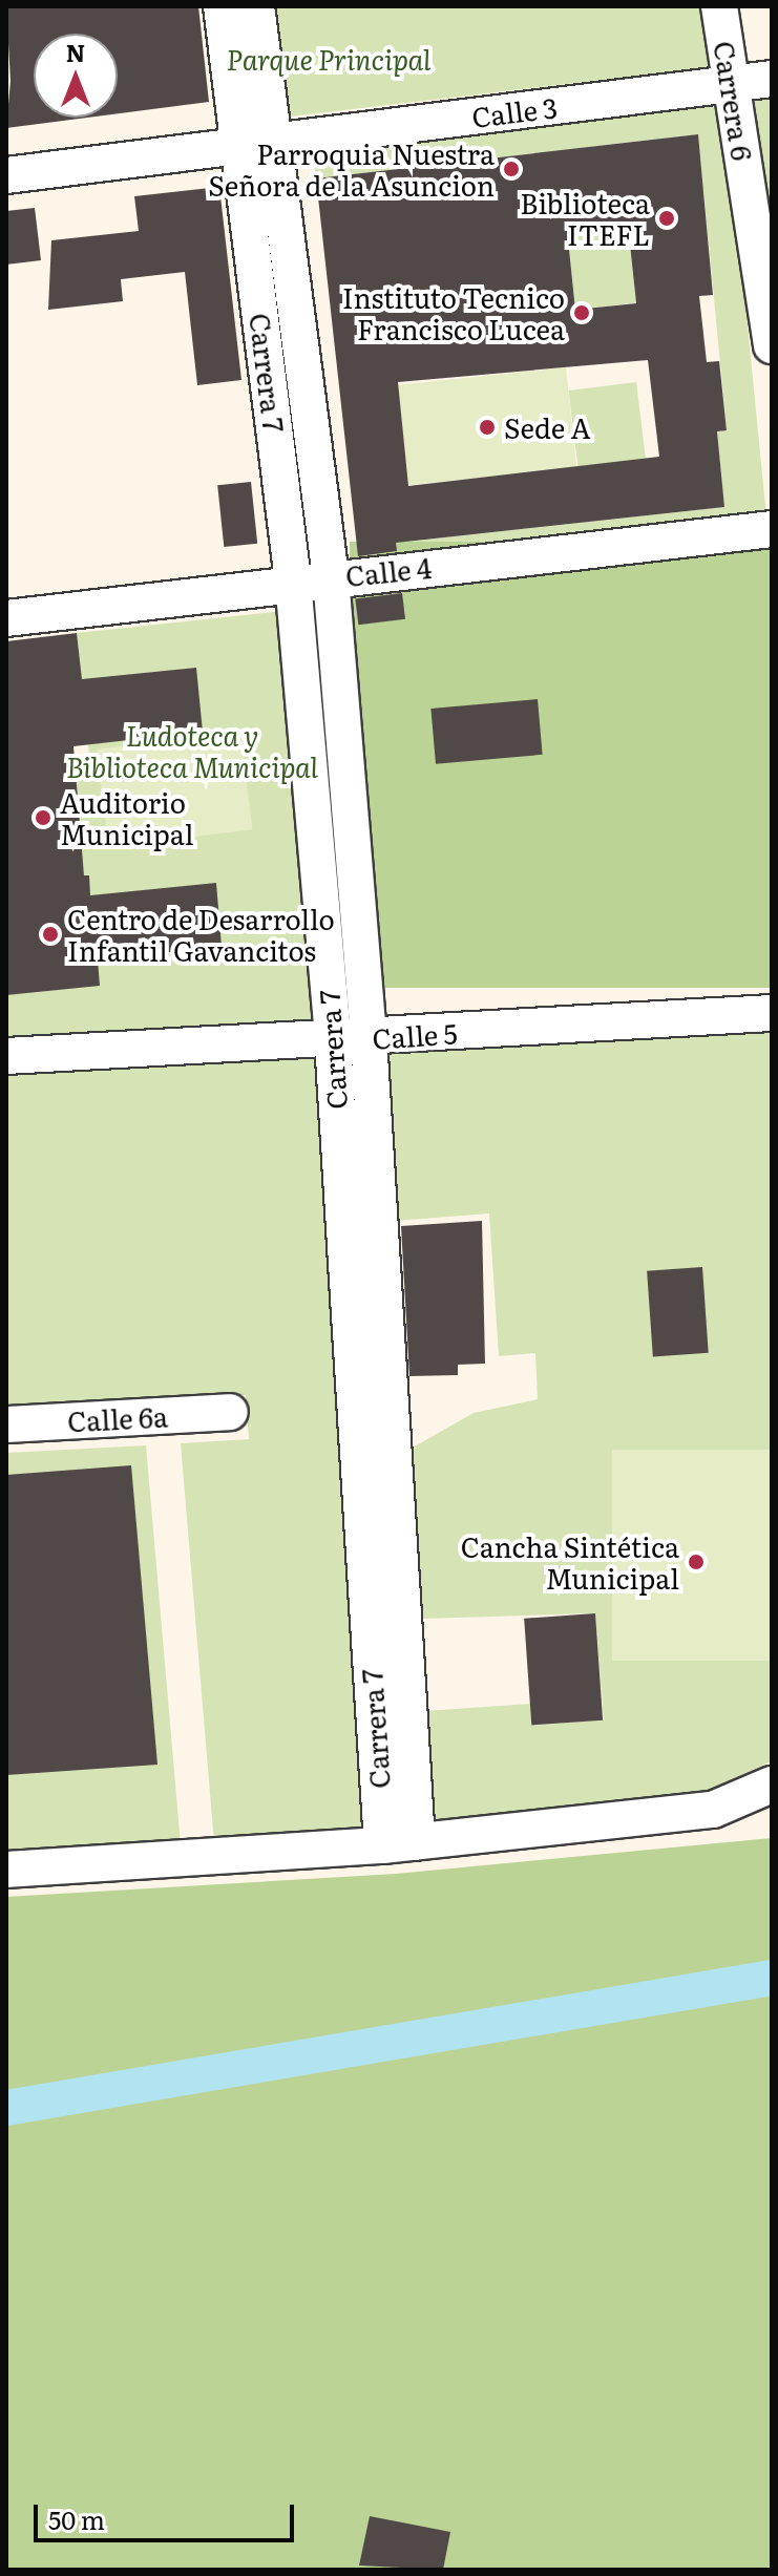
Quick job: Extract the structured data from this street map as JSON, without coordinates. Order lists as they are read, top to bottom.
{
  "streets": {
    "street": [
      "Carrera 6",
      "Calle 3",
      "Carrera 7",
      "Calle 4",
      "Calle 5",
      "Calle 6a"
    ]
  },
  "crossings": [
    ["Carrera 6", "Calle 3"],
    ["Calle 3", "Carrera 7"],
    ["Carrera 7", "Calle 4"],
    ["Carrera 7", "Calle 5"]
  ],
  "parks": ["Parque Principal", "Ludoteca y Biblioteca Municipal"],
  "places": [
    "Parroquia Nuestra Señora de la Asuncion",
    "Biblioteca ITEFL",
    "Instituto Tecnico Francisco Lucea",
    "Sede A",
    "Auditorio Municipal",
    "Centro de Desarrollo Infantil Gavancitos",
    "Cancha Sintética Municipal"
  ],
  "scale_bar": "50 m",
  "north": "top"
}
